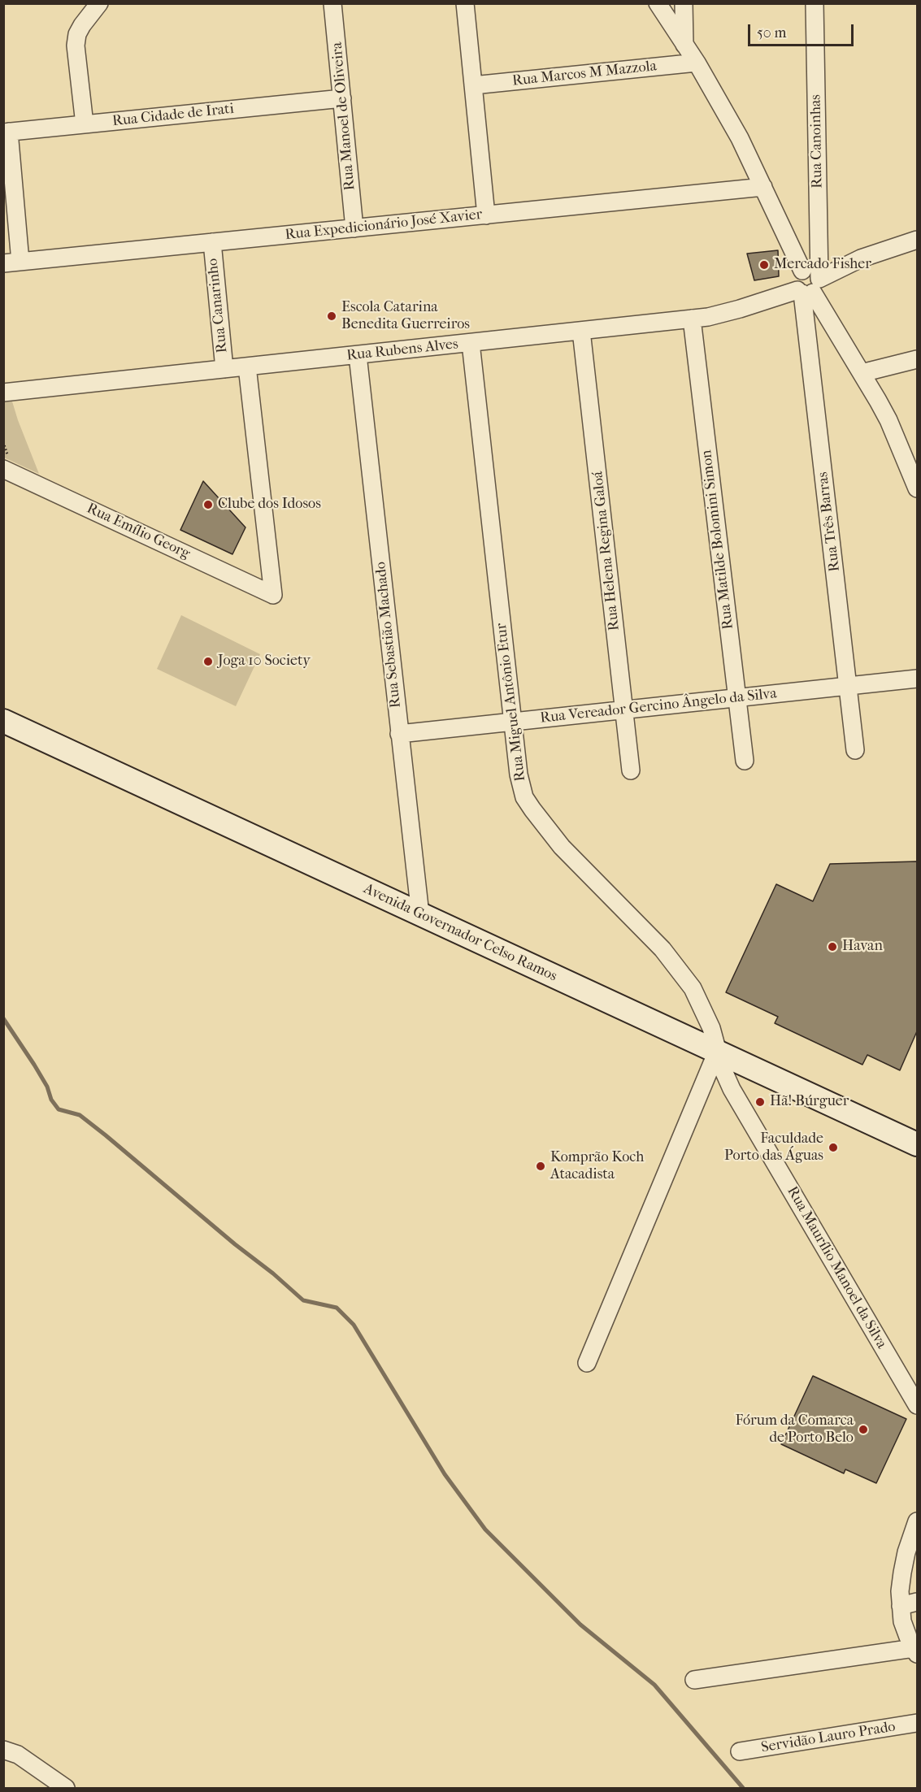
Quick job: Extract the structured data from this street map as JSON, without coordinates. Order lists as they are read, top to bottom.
{
  "streets": {
    "main road": ["Avenida Governador Celso Ramos"],
    "street": [
      "Rua Marcos M Mazzola",
      "Rua Cidade de Irati",
      "Rua Manoel de Oliveira",
      "Rua Canoinhas",
      "Rua Expedicionário José Xavier",
      "Rua Canarinho",
      "Rua Rubens Alves",
      "Rua Três Barras",
      "Rua Emílio Georg",
      "Rua Matilde Bolomini Simon",
      "Rua Helena Regina Galoá",
      "Rua Sebastião Machado",
      "Rua Miguel Antônio Etur",
      "Rua Vereador Gercino Ângelo da Silva",
      "Rua Maurílio Manoel da Silva",
      "Servidão Lauro Prado"
    ]
  },
  "crossings": [
    ["Rua Cidade de Irati", "Rua Manoel de Oliveira"],
    ["Rua Manoel de Oliveira", "Rua Expedicionário José Xavier"],
    ["Rua Canoinhas", "Rua Rubens Alves"],
    ["Rua Canoinhas", "Rua Três Barras"],
    ["Rua Expedicionário José Xavier", "Rua Canarinho"],
    ["Rua Canarinho", "Rua Rubens Alves"],
    ["Rua Rubens Alves", "Rua Três Barras"],
    ["Rua Rubens Alves", "Rua Emílio Georg"],
    ["Rua Rubens Alves", "Rua Matilde Bolomini Simon"],
    ["Rua Rubens Alves", "Rua Helena Regina Galoá"],
    ["Rua Rubens Alves", "Rua Sebastião Machado"],
    ["Rua Rubens Alves", "Rua Miguel Antônio Etur"],
    ["Rua Três Barras", "Rua Vereador Gercino Ângelo da Silva"],
    ["Rua Matilde Bolomini Simon", "Rua Vereador Gercino Ângelo da Silva"],
    ["Rua Helena Regina Galoá", "Rua Vereador Gercino Ângelo da Silva"],
    ["Rua Sebastião Machado", "Rua Vereador Gercino Ângelo da Silva"],
    ["Rua Sebastião Machado", "Avenida Governador Celso Ramos"],
    ["Rua Miguel Antônio Etur", "Rua Vereador Gercino Ângelo da Silva"],
    ["Rua Miguel Antônio Etur", "Avenida Governador Celso Ramos"],
    ["Rua Miguel Antônio Etur", "Rua Maurílio Manoel da Silva"],
    ["Avenida Governador Celso Ramos", "Rua Maurílio Manoel da Silva"]
  ],
  "places": [
    "Mercado Fisher",
    "Escola Catarina Benedita Guerreiros",
    "Clube dos Idosos",
    "Joga 10 Society",
    "Havan",
    "Hã! Búrguer",
    "Faculdade Porto das Águas",
    "Komprão Koch Atacadista",
    "Fórum da Comarca de Porto Belo"
  ],
  "scale_bar": "50 m"
}
